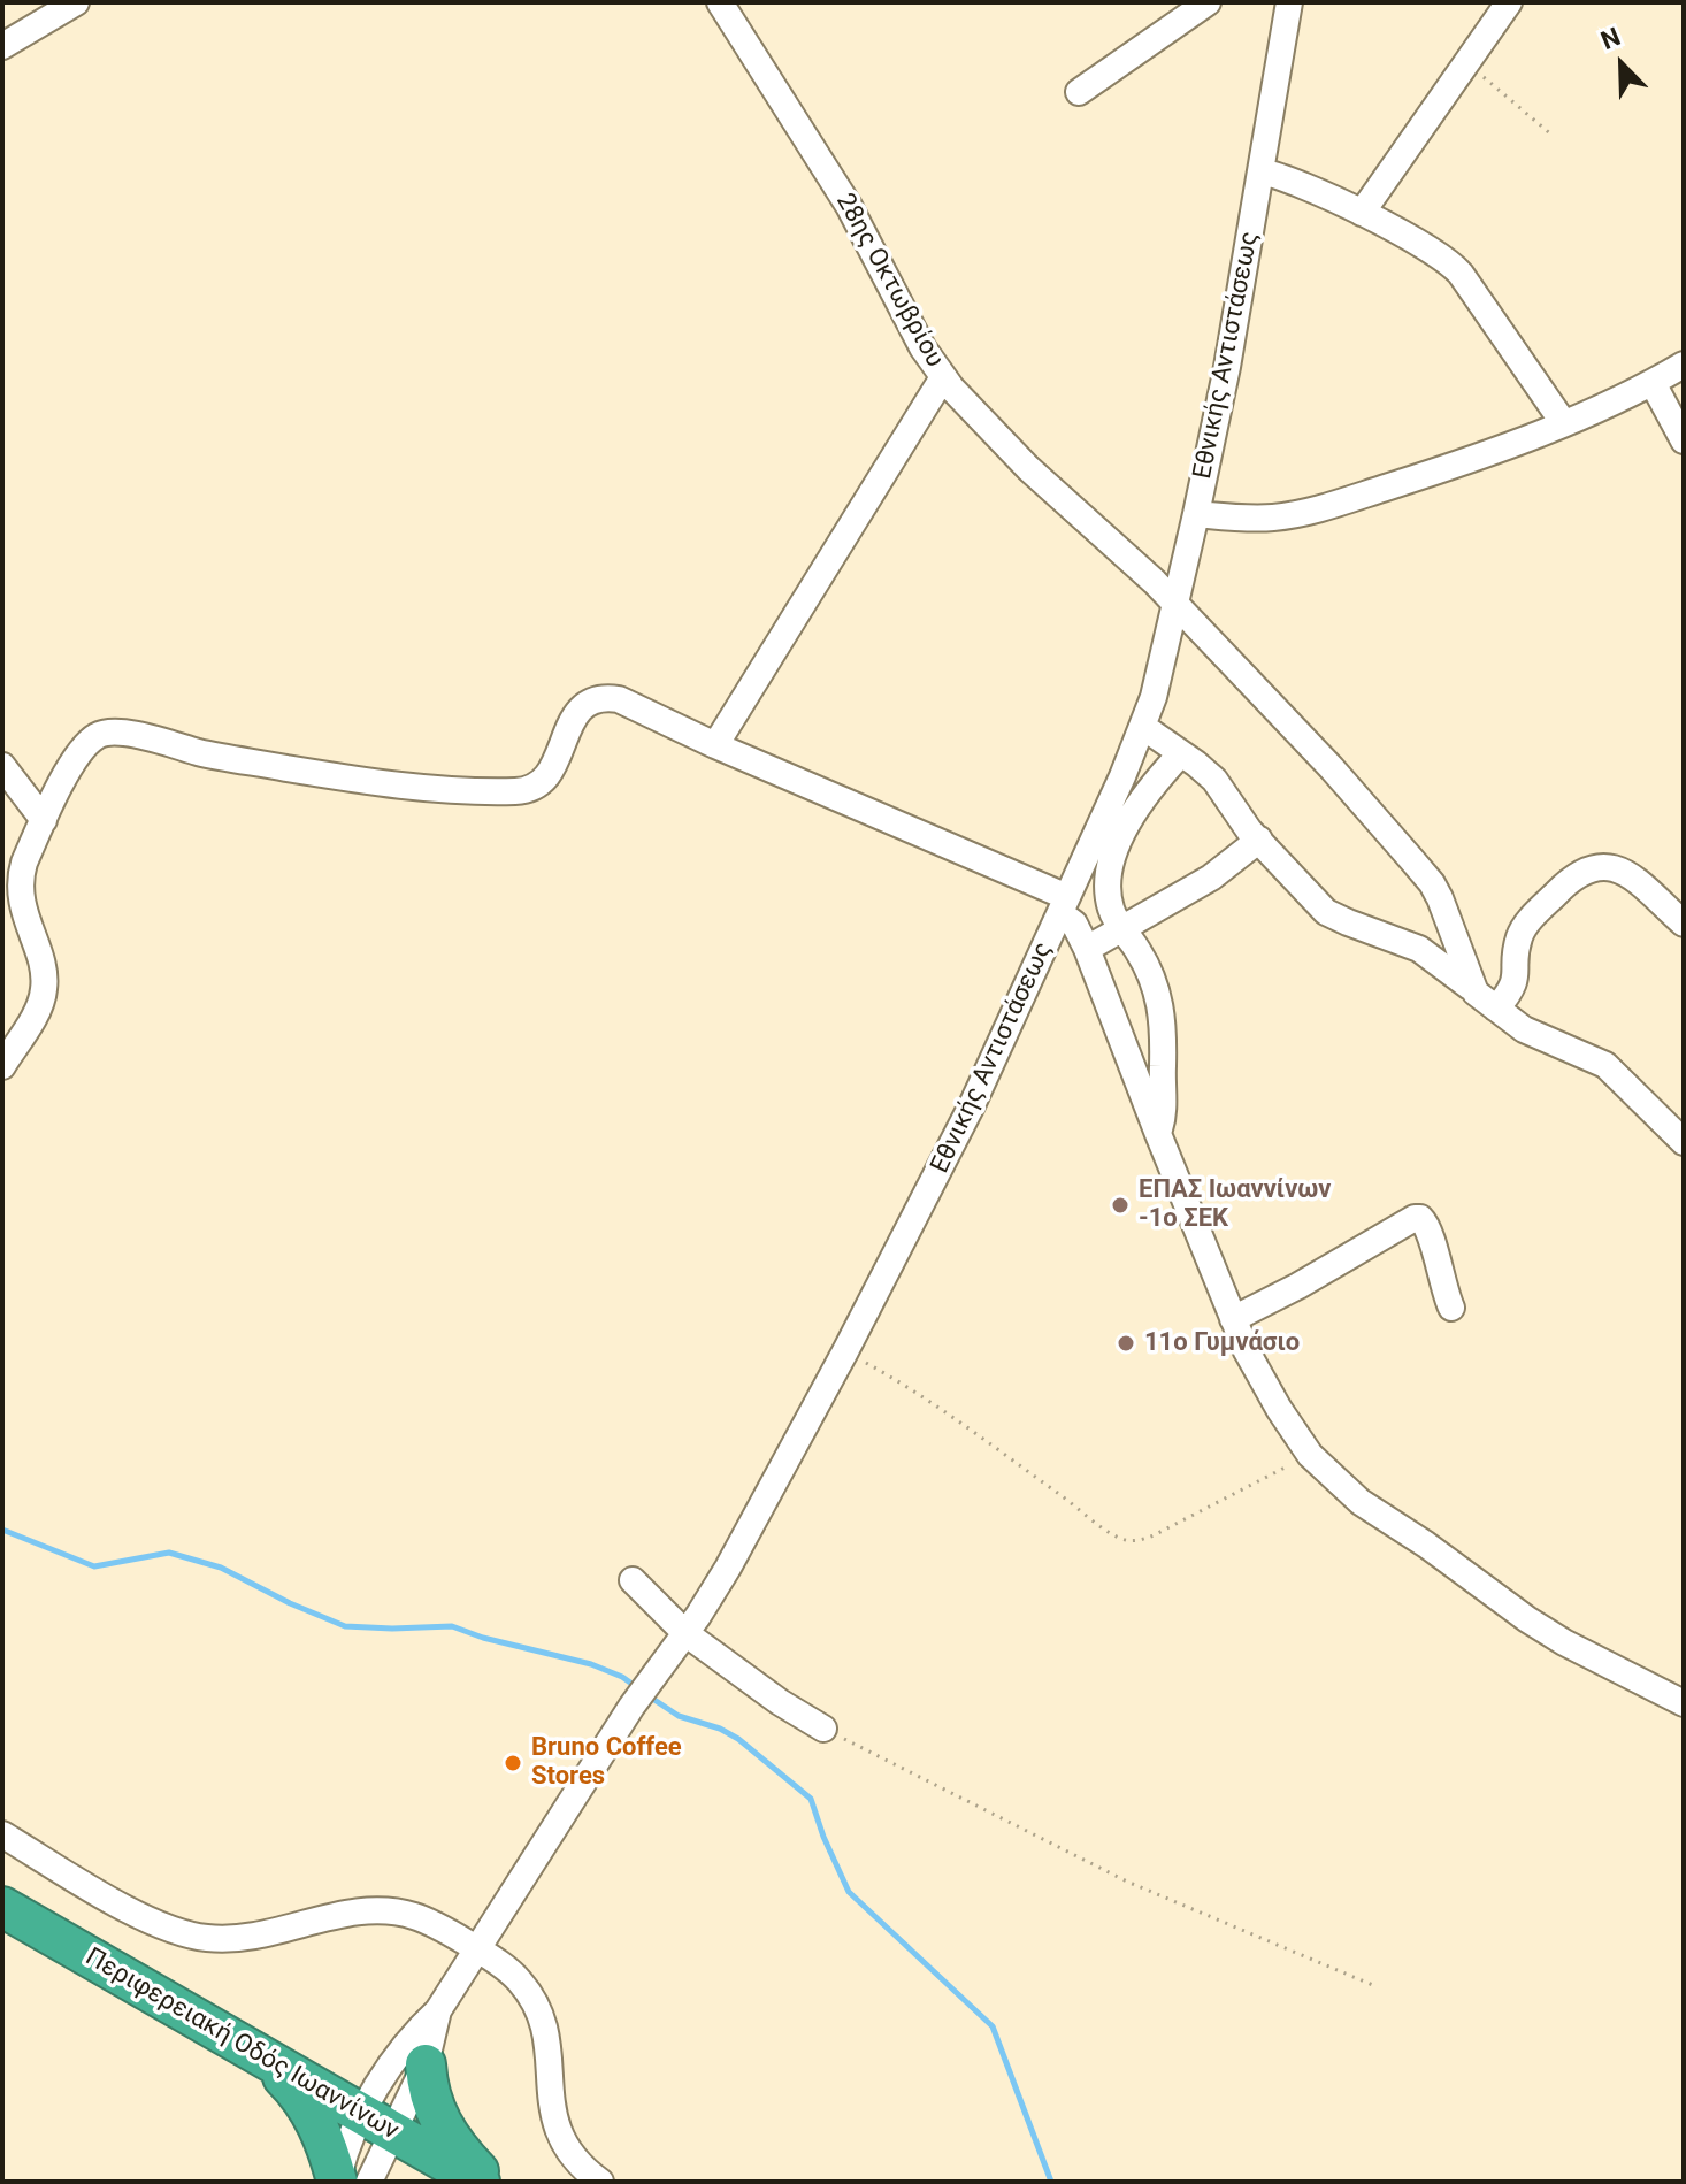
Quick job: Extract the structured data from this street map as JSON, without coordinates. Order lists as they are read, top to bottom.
{
  "streets": {
    "highway": ["Περιφερειακή Οδός Ιωαννίνων"],
    "street": ["28ης Οκτωβρίου", "Εθνικής Αντιστάσεως"]
  },
  "crossings": [
    ["28ης Οκτωβρίου", "Εθνικής Αντιστάσεως"],
    ["Εθνικής Αντιστάσεως", "Περιφερειακή Οδός Ιωαννίνων"]
  ],
  "places": ["ΕΠΑΣ Ιωαννίνων -1ο ΣΕΚ", "11o Γυμνάσιο", "Bruno Coffee Stores"],
  "north": "top left"
}
